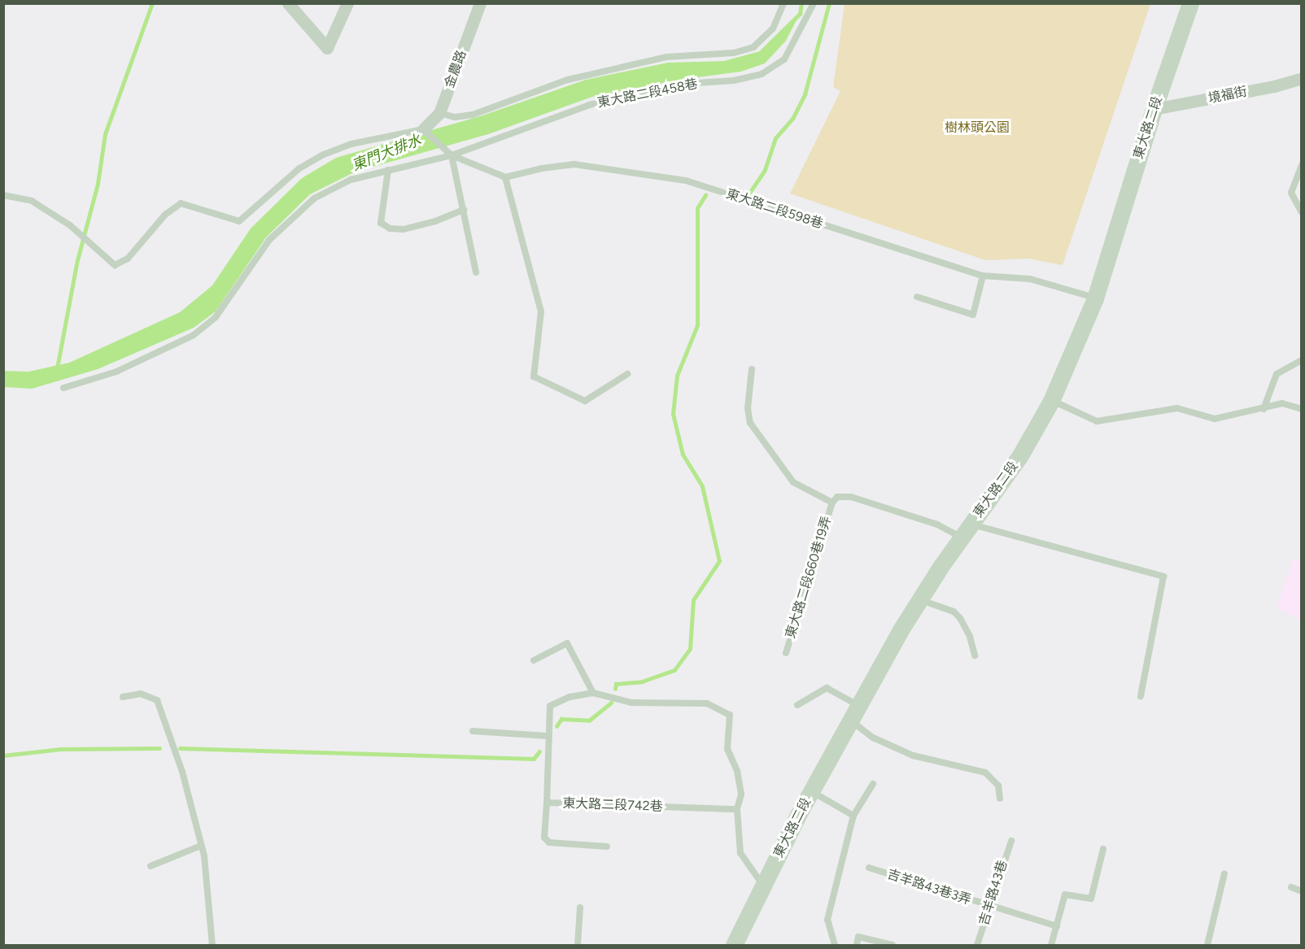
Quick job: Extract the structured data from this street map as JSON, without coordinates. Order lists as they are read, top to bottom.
{
  "streets": {
    "main road": ["東大路二段"],
    "street": ["金農路", "境福街"],
    "lane": [
      "東大路二段458巷",
      "東大路二段598巷",
      "東大路二段660巷19弄",
      "東大路二段742巷",
      "吉羊路43巷3弄",
      "吉羊路43巷"
    ]
  },
  "crossings": [
    ["境福街", "東大路二段"],
    ["東大路二段", "東大路二段598巷"],
    ["吉羊路43巷3弄", "吉羊路43巷"]
  ],
  "water": ["東門大排水"],
  "parks": ["樹林頭公園"]
}
